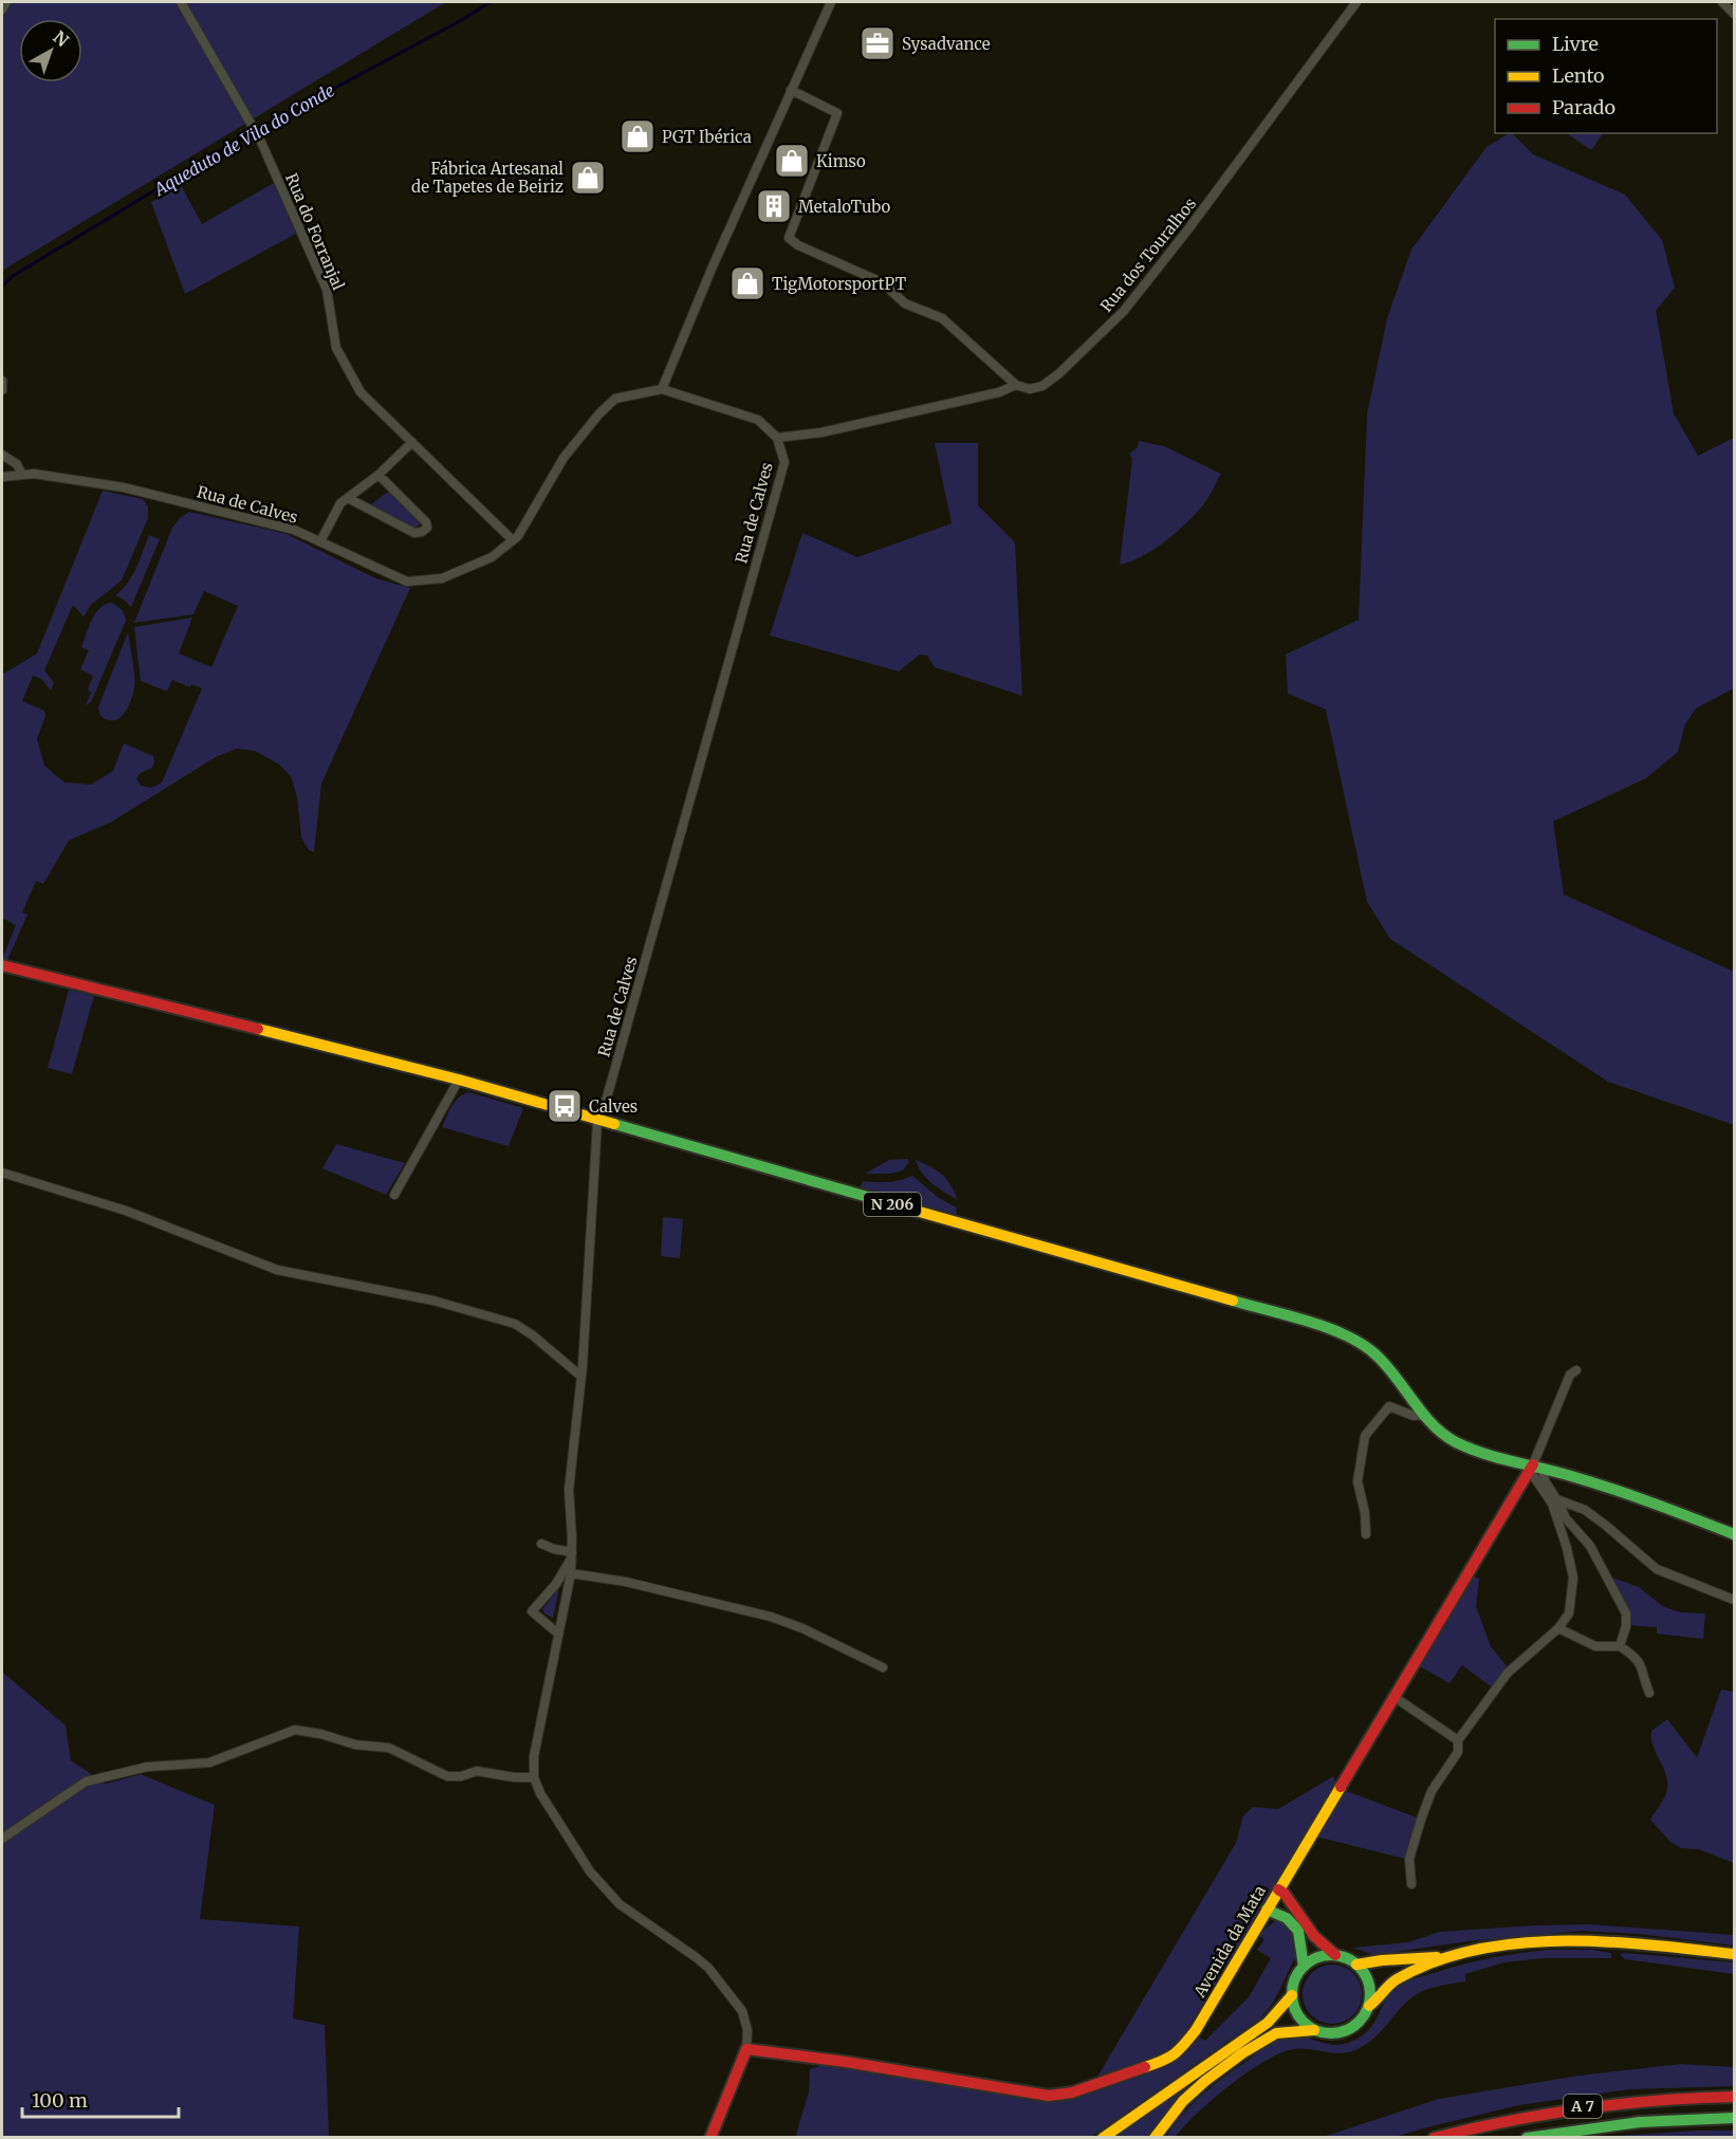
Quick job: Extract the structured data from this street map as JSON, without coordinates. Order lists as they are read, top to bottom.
{
  "streets": {
    "main road": ["N 206", "Avenida da Mata", "A 7"],
    "street": ["Rua do Forranjal", "Rua dos Touralhos", "Rua de Calves"]
  },
  "crossings": [
    ["Rua do Forranjal", "Rua de Calves"],
    ["Rua dos Touralhos", "Rua de Calves"],
    ["Rua de Calves", "N 206"],
    ["N 206", "Avenida da Mata"]
  ],
  "water": ["Aqueduto de Vila do Conde"],
  "places": {
    "office": ["Sysadvance"],
    "shop": [
      "PGT Ibérica",
      "Kimso",
      "Fábrica Artesanal de Tapetes de Beiriz",
      "TigMotorsportPT"
    ],
    "building": ["MetaloTubo"],
    "bus stop": ["Calves"]
  },
  "legend": ["Livre", "Lento", "Parado"],
  "scale_bar": "100 m",
  "north": "top right"
}
